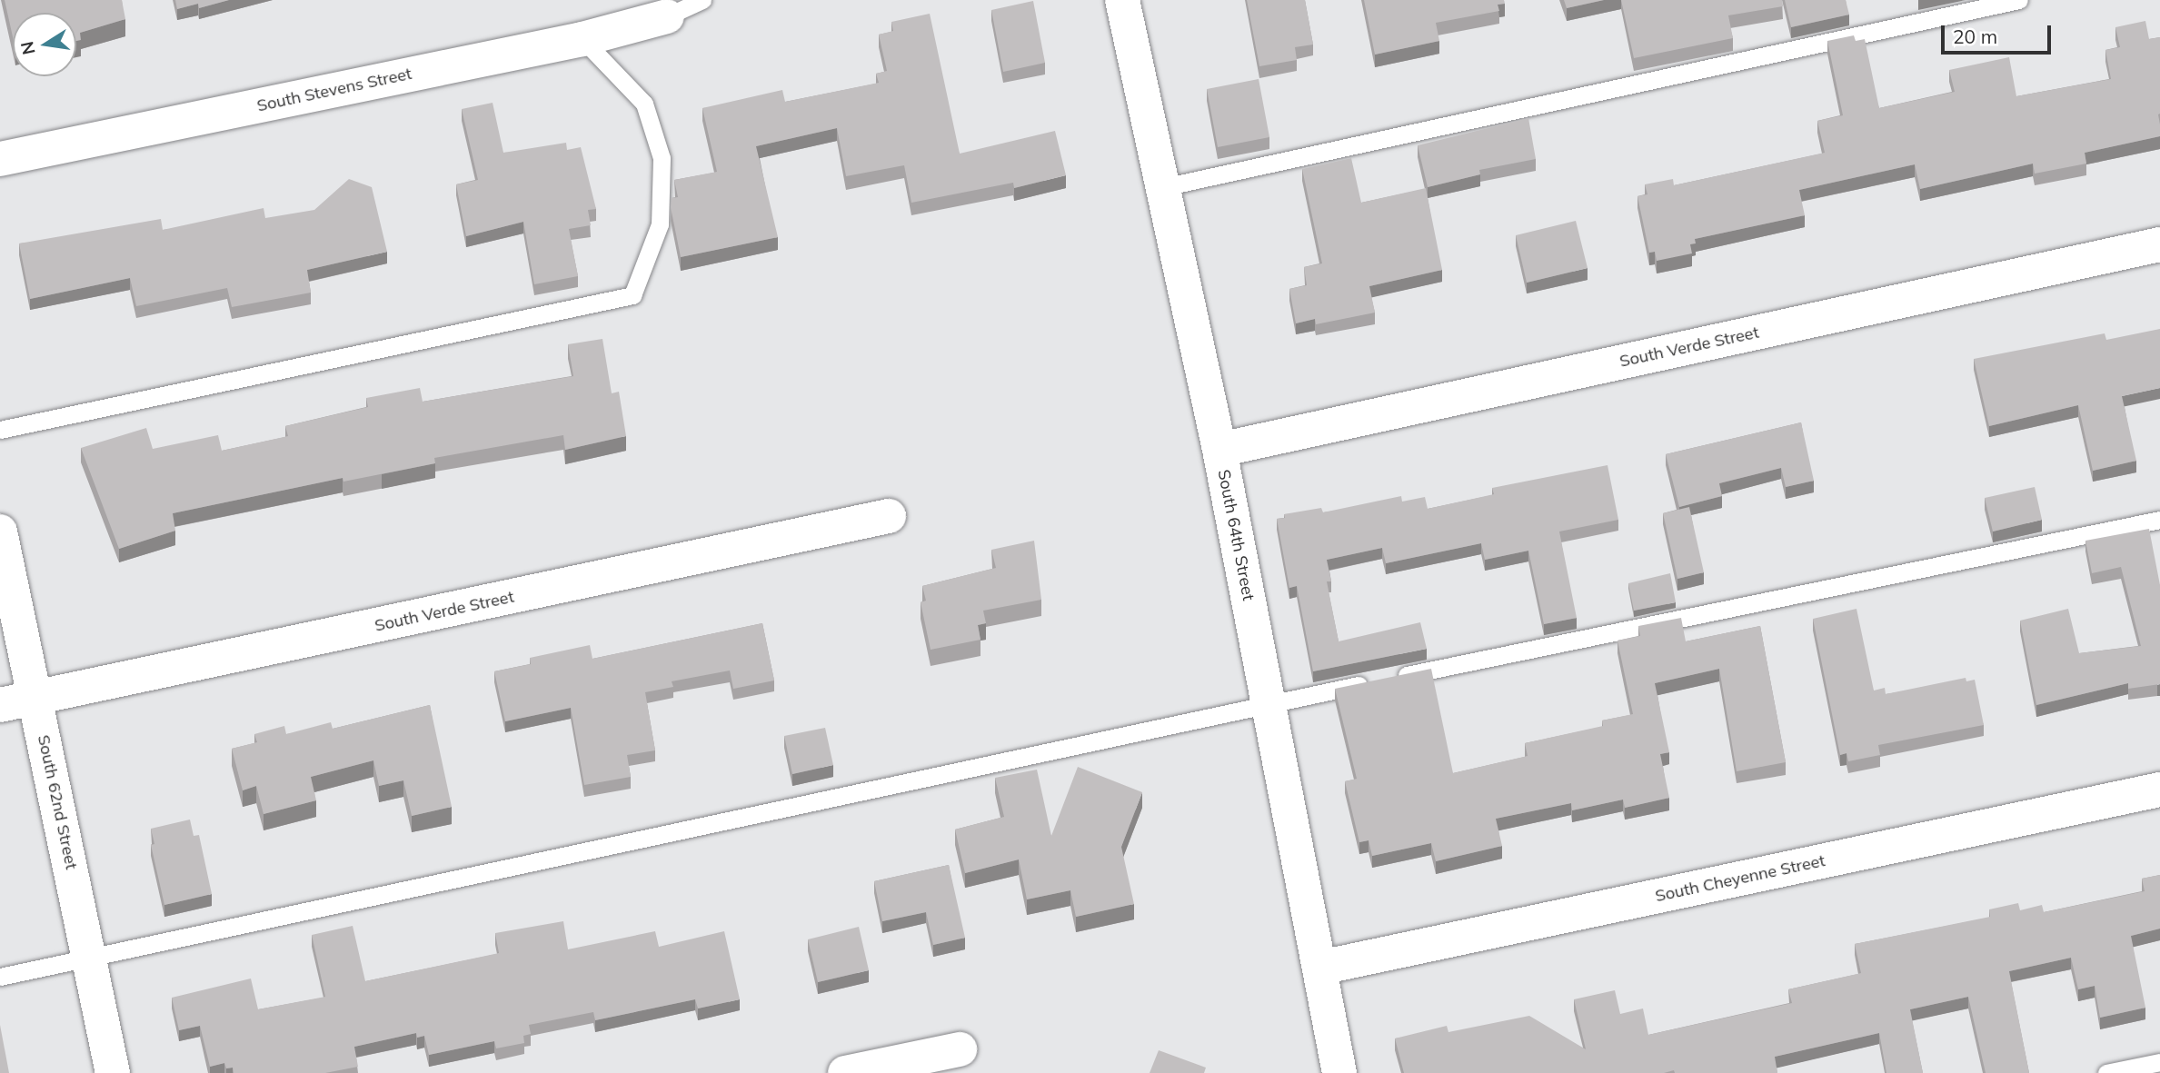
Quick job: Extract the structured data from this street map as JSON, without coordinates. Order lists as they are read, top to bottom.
{
  "streets": {
    "street": [
      "South Stevens Street",
      "South Verde Street",
      "South 64th Street",
      "South 62nd Street",
      "South Cheyenne Street"
    ]
  },
  "crossings": [
    ["South Verde Street", "South 64th Street"],
    ["South Verde Street", "South 62nd Street"],
    ["South 64th Street", "South Cheyenne Street"]
  ],
  "scale_bar": "20 m",
  "north": "left"
}
